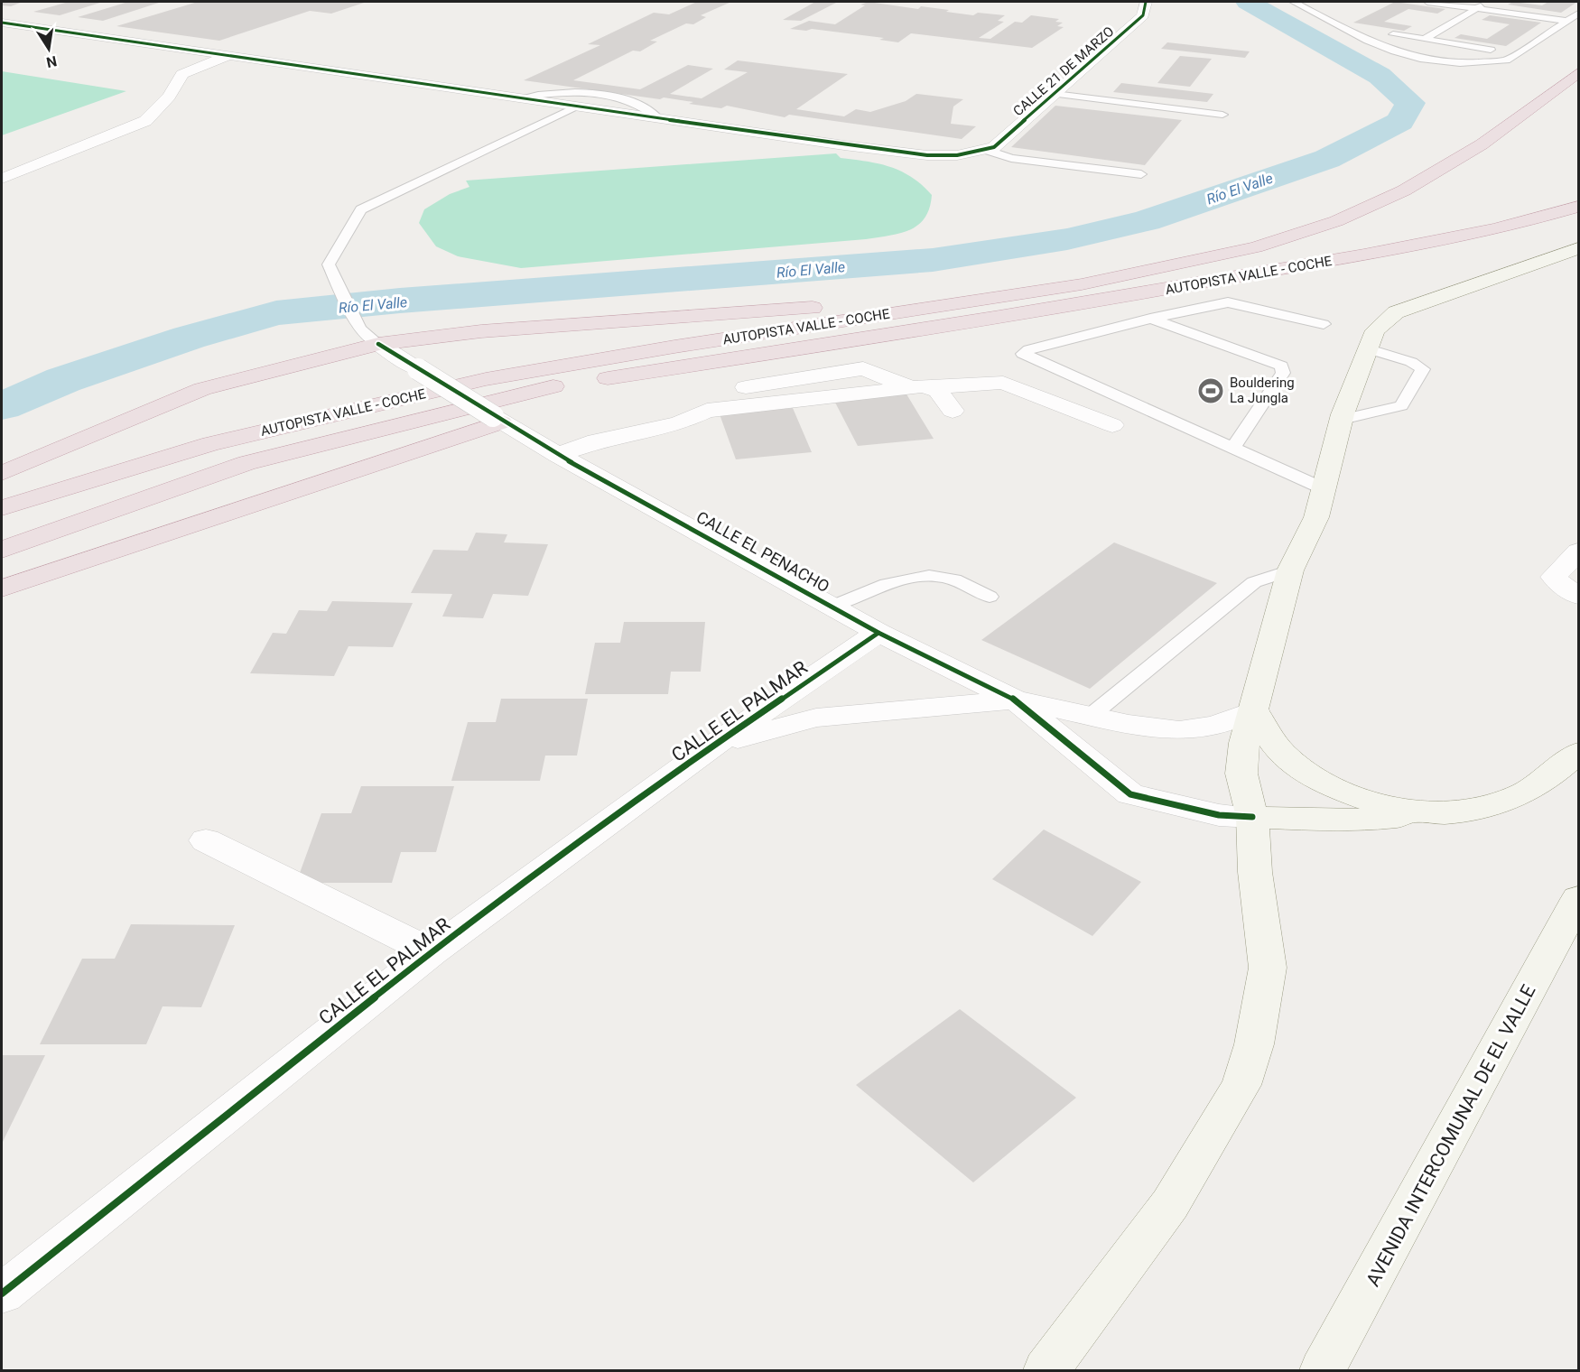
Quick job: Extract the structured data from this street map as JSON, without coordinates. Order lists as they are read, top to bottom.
{
  "streets": {
    "highway": ["AUTOPISTA VALLE - COCHE"],
    "main road": ["AVENIDA INTERCOMUNAL DE EL VALLE"],
    "street": ["CALLE 21 DE MARZO", "CALLE EL PENACHO", "CALLE EL PALMAR"]
  },
  "crossings": [
    ["CALLE EL PENACHO", "CALLE EL PALMAR"]
  ],
  "water": ["Río El Valle"],
  "places": {
    "sports": ["Bouldering La Jungla"]
  },
  "north": "bottom"
}
